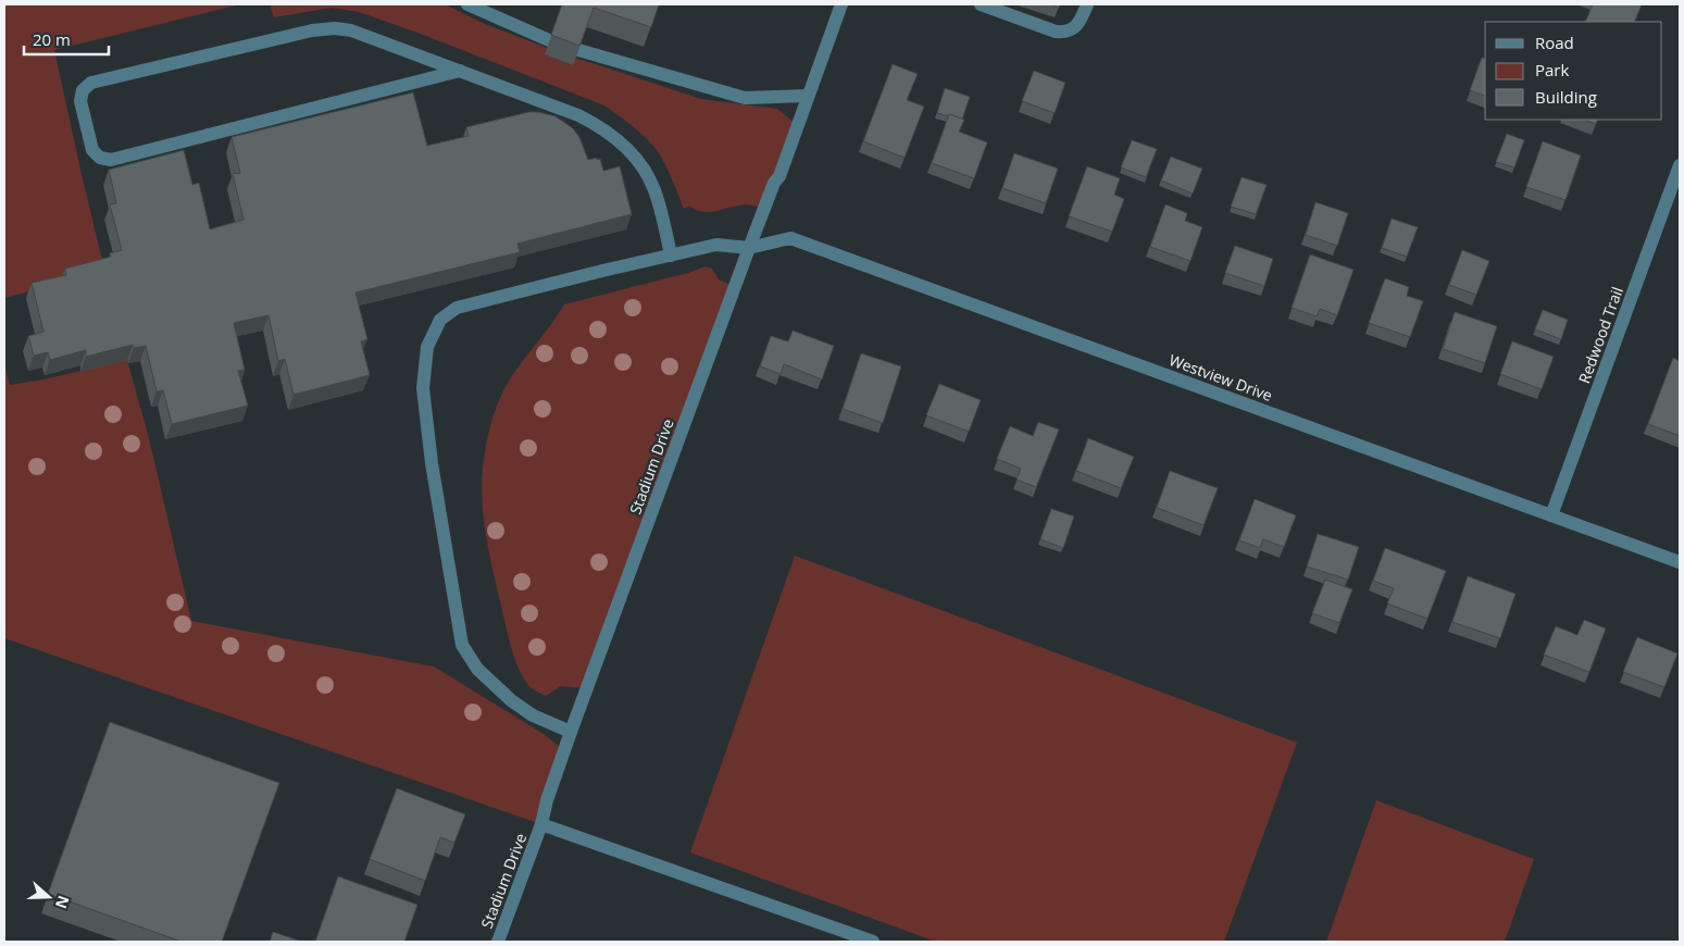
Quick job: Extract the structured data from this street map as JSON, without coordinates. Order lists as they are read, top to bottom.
{
  "streets": {
    "street": ["Redwood Trail", "Westview Drive", "Stadium Drive"]
  },
  "crossings": [
    ["Redwood Trail", "Westview Drive"],
    ["Westview Drive", "Stadium Drive"]
  ],
  "legend": ["Road", "Park", "Building"],
  "scale_bar": "20 m",
  "north": "right"
}
